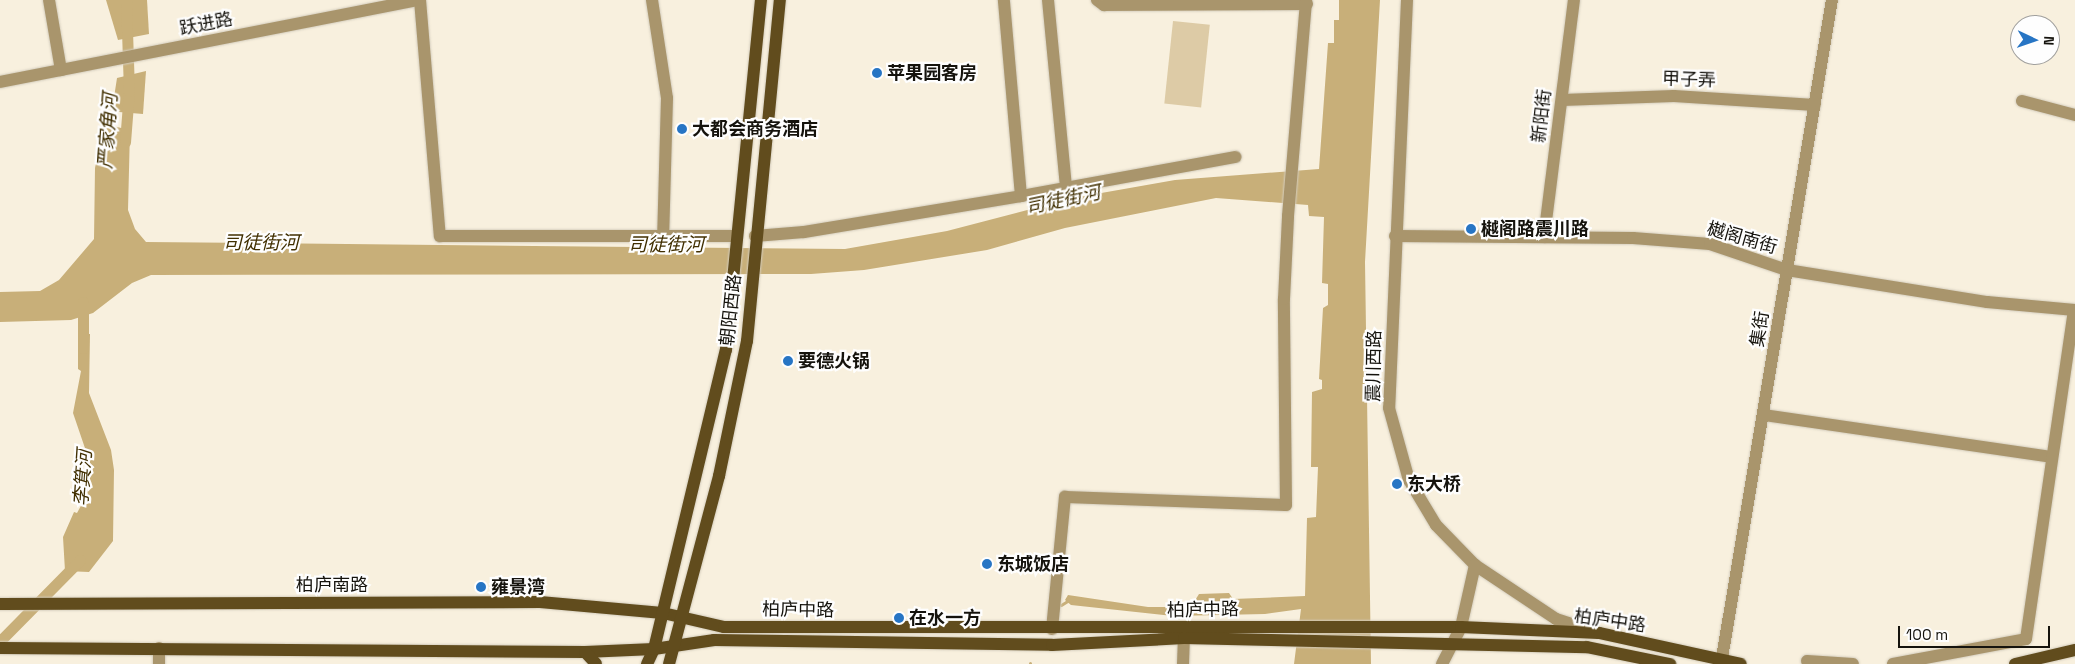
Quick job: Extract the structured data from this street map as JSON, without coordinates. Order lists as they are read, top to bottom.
{
  "streets": {
    "main road": ["朝阳西路", "柏庐南路", "柏庐中路"],
    "street": [
      "跃进路",
      "甲子弄",
      "新阳街",
      "樾阁南街",
      "集街",
      "震川西路"
    ]
  },
  "crossings": [
    ["甲子弄", "新阳街"],
    ["甲子弄", "集街"],
    ["新阳街", "樾阁南街"],
    ["樾阁南街", "集街"],
    ["樾阁南街", "震川西路"],
    ["朝阳西路", "柏庐南路"],
    ["朝阳西路", "柏庐中路"],
    ["集街", "柏庐中路"],
    ["震川西路", "柏庐中路"],
    ["柏庐南路", "柏庐中路"]
  ],
  "water": ["严家角河", "司徒街河", "李箕河"],
  "places": [
    "苹果园客房",
    "大都会商务酒店",
    "樾阁路震川路",
    "要德火锅",
    "东大桥",
    "东城饭店",
    "雍景湾",
    "在水一方"
  ],
  "scale_bar": "100 m",
  "north": "right"
}
